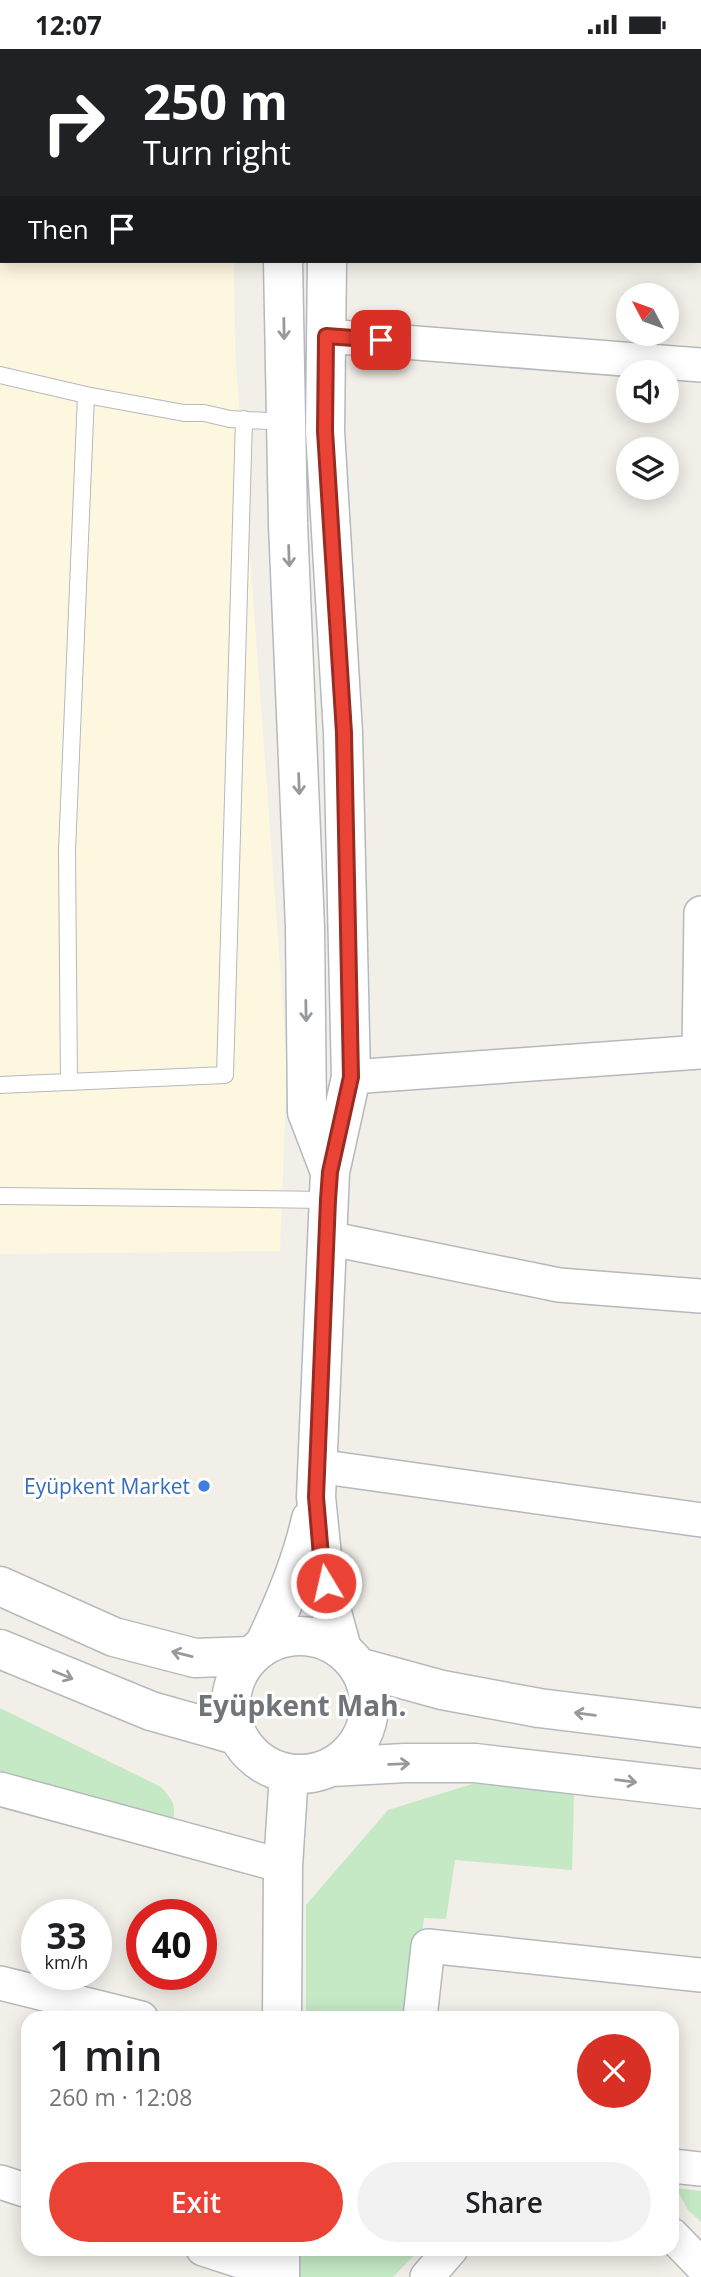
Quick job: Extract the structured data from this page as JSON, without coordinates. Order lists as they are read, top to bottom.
{
  "districts": ["Eyüpkent Mah."],
  "places": ["Eyüpkent Market"],
  "north": "top left",
  "page": {
    "status": "12:07",
    "turn": ["250 m", "Turn right"],
    "then": "Then",
    "speed": "33 km/h",
    "limit": "40",
    "heading": ["1 min", "260 m · 12:08"],
    "buttons": ["Exit", "Share"]
  }
}
